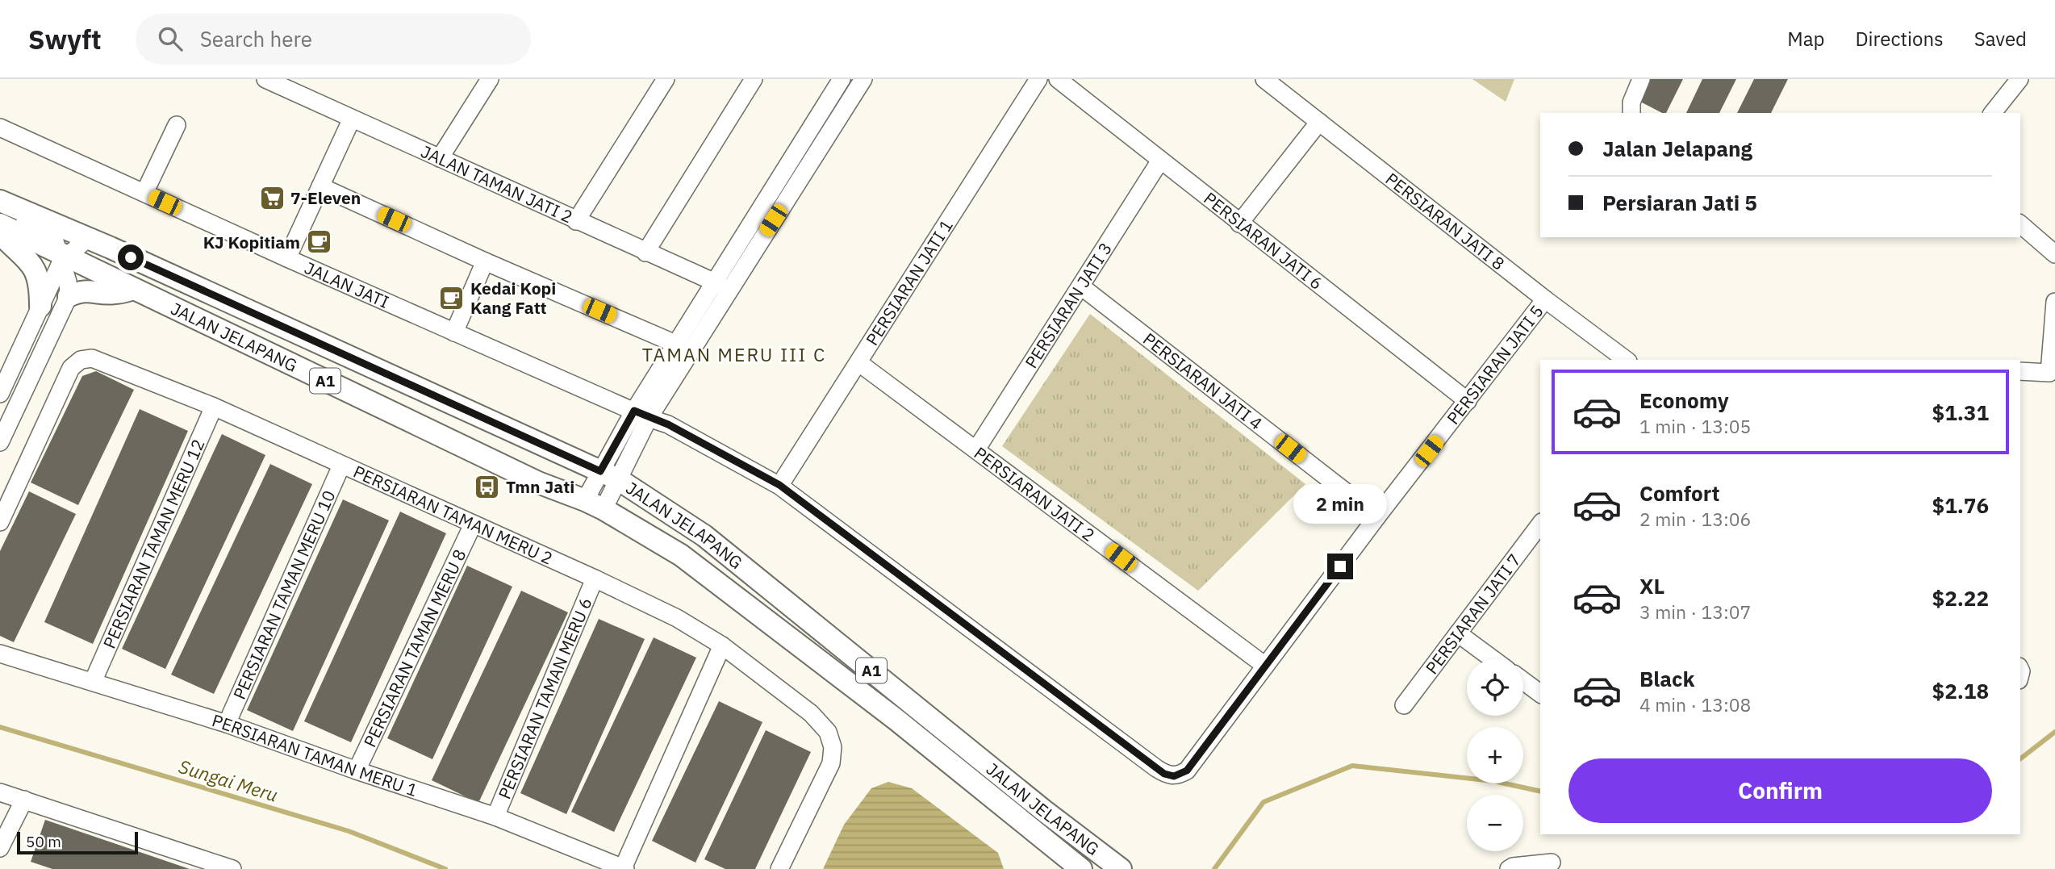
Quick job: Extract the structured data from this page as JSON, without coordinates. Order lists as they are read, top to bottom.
{
  "streets": {
    "main road": ["JALAN JELAPANG", "A1"],
    "street": [
      "JALAN TAMAN JATI 2",
      "PERSIARAN JATI 8",
      "PERSIARAN JATI 6",
      "PERSIARAN JATI 1",
      "JALAN JATI",
      "PERSIARAN JATI 3",
      "PERSIARAN JATI 5",
      "PERSIARAN JATI 4",
      "PERSIARAN JATI 2",
      "PERSIARAN TAMAN MERU 2",
      "PERSIARAN TAMAN MERU 12",
      "PERSIARAN TAMAN MERU 10",
      "PERSIARAN JATI 7",
      "PERSIARAN TAMAN MERU 8",
      "PERSIARAN TAMAN MERU 6",
      "PERSIARAN TAMAN MERU 1"
    ]
  },
  "crossings": [
    ["PERSIARAN JATI 8", "PERSIARAN JATI 5"],
    ["PERSIARAN JATI 6", "PERSIARAN JATI 3"],
    ["PERSIARAN JATI 6", "PERSIARAN JATI 5"],
    ["PERSIARAN JATI 1", "JALAN JATI"],
    ["PERSIARAN JATI 1", "PERSIARAN JATI 2"],
    ["JALAN JATI", "PERSIARAN JATI 5"],
    ["PERSIARAN JATI 3", "PERSIARAN JATI 4"],
    ["PERSIARAN JATI 3", "PERSIARAN JATI 2"],
    ["PERSIARAN JATI 5", "PERSIARAN JATI 4"],
    ["PERSIARAN JATI 5", "PERSIARAN JATI 2"],
    ["PERSIARAN TAMAN MERU 2", "PERSIARAN TAMAN MERU 12"],
    ["PERSIARAN TAMAN MERU 2", "PERSIARAN TAMAN MERU 10"],
    ["PERSIARAN TAMAN MERU 2", "PERSIARAN TAMAN MERU 8"],
    ["PERSIARAN TAMAN MERU 2", "PERSIARAN TAMAN MERU 6"],
    ["PERSIARAN TAMAN MERU 12", "PERSIARAN TAMAN MERU 1"],
    ["PERSIARAN TAMAN MERU 10", "PERSIARAN TAMAN MERU 1"],
    ["PERSIARAN TAMAN MERU 8", "PERSIARAN TAMAN MERU 1"],
    ["PERSIARAN TAMAN MERU 6", "PERSIARAN TAMAN MERU 1"]
  ],
  "districts": ["TAMAN MERU III C"],
  "water": ["Sungai Meru"],
  "places": {
    "supermarket": ["7-Eleven"],
    "cafe": ["KJ Kopitiam", "Kedai Kopi Kang Fatt"],
    "bus stop": ["Tmn Jati"]
  },
  "scale_bar": "50 m",
  "page": {
    "header": "Swyft",
    "search": "Search here",
    "nav": ["Map", "Directions", "Saved"],
    "banner": ["Jalan Jelapang", "Persiaran Jati 5"],
    "list": [
      {
        "name": "Economy",
        "note": "1 min · 13:05",
        "value": "$1.31"
      },
      {
        "name": "Comfort",
        "note": "2 min · 13:06",
        "value": "$1.76"
      },
      {
        "name": "XL",
        "note": "3 min · 13:07",
        "value": "$2.22"
      },
      {
        "name": "Black",
        "note": "4 min · 13:08",
        "value": "$2.18"
      }
    ],
    "bubble": "2 min",
    "map_buttons": ["+", "−"],
    "buttons": "Confirm",
    "scale": "50 m"
  }
}
